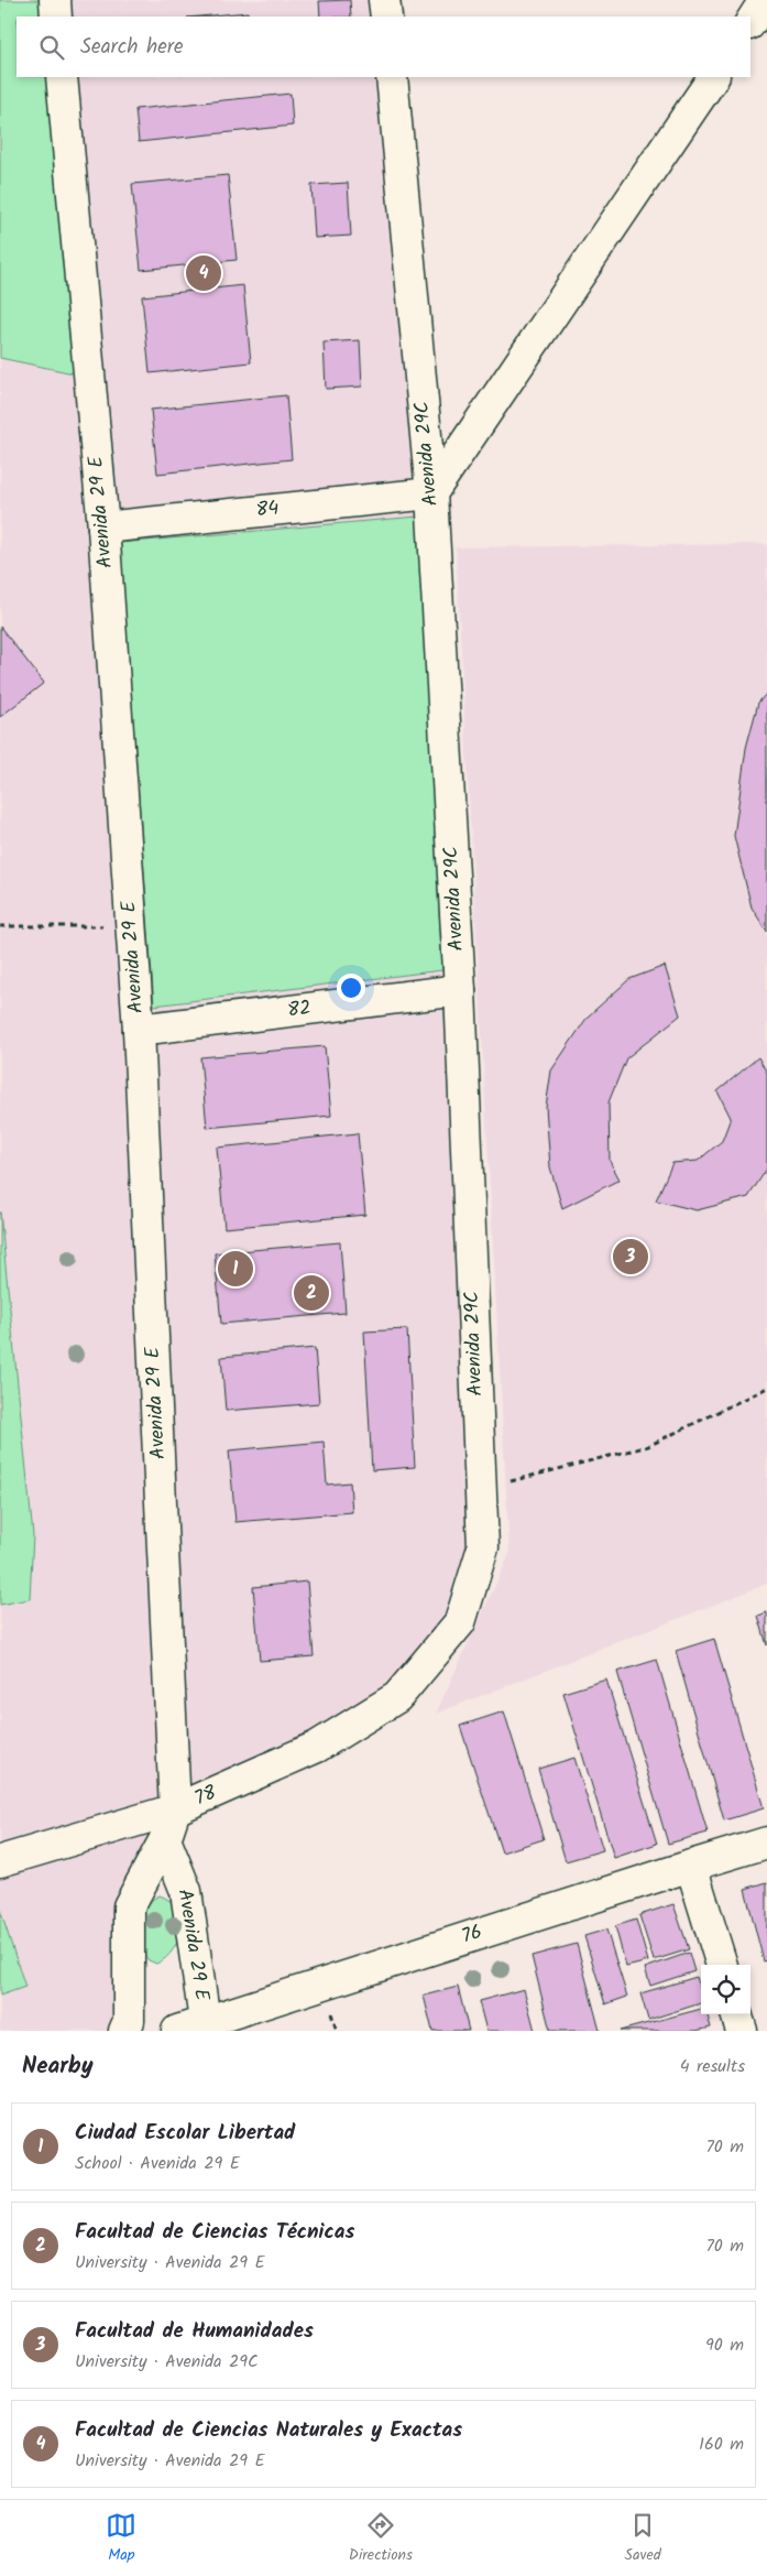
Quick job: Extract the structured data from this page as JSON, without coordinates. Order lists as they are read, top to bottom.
{
  "streets": {
    "street": [
      "Avenida 29C",
      "84",
      "Avenida 29 E",
      "82",
      "78",
      "76"
    ]
  },
  "crossings": [
    ["Avenida 29C", "84"],
    ["Avenida 29C", "82"],
    ["Avenida 29C", "78"],
    ["84", "Avenida 29 E"],
    ["Avenida 29 E", "82"],
    ["Avenida 29 E", "78"],
    ["Avenida 29 E", "76"]
  ],
  "page": {
    "search": "Search here",
    "pins": [
      "4",
      "3",
      "1",
      "2"
    ],
    "heading": ["Nearby", "4 results"],
    "list": [
      {
        "mark": "1",
        "name": "Ciudad Escolar Libertad",
        "note": "School · Avenida 29 E",
        "value": "70 m"
      },
      {
        "mark": "2",
        "name": "Facultad de Ciencias Técnicas",
        "note": "University · Avenida 29 E",
        "value": "70 m"
      },
      {
        "mark": "3",
        "name": "Facultad de Humanidades",
        "note": "University · Avenida 29C",
        "value": "90 m"
      },
      {
        "mark": "4",
        "name": "Facultad de Ciencias Naturales y Exactas",
        "note": "University · Avenida 29 E",
        "value": "160 m"
      }
    ],
    "nav": ["Map", "Directions", "Saved"]
  }
}
